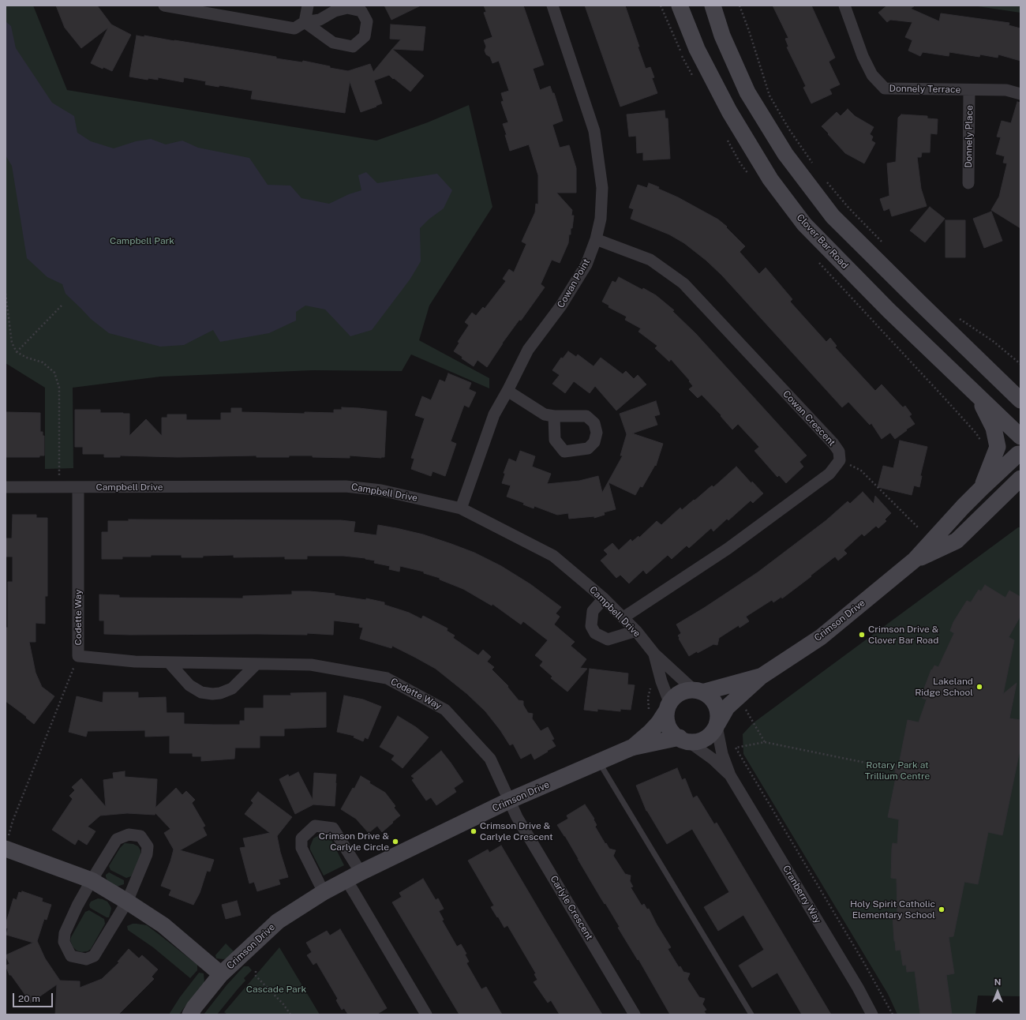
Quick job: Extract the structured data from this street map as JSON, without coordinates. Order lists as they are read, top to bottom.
{
  "streets": {
    "street": [
      "Donnely Terrace",
      "Donnely Place",
      "Clover Bar Road",
      "Cowan Point",
      "Cowan Crescent",
      "Campbell Drive",
      "Codette Way",
      "Crimson Drive",
      "Cranberry Way",
      "Carlyle Crescent"
    ]
  },
  "crossings": [
    ["Donnely Terrace", "Donnely Place"],
    ["Cowan Point", "Cowan Crescent"],
    ["Cowan Point", "Campbell Drive"],
    ["Campbell Drive", "Codette Way"],
    ["Campbell Drive", "Crimson Drive"],
    ["Campbell Drive", "Cranberry Way"],
    ["Codette Way", "Crimson Drive"],
    ["Codette Way", "Carlyle Crescent"],
    ["Crimson Drive", "Cranberry Way"],
    ["Crimson Drive", "Carlyle Crescent"]
  ],
  "parks": ["Campbell Park", "Rotary Park at Trillium Centre", "Cascade Park"],
  "places": [
    "Crimson Drive & Clover Bar Road",
    "Lakeland Ridge School",
    "Crimson Drive & Carlyle Crescent",
    "Crimson Drive & Carlyle Circle",
    "Holy Spirit Catholic Elementary School"
  ],
  "scale_bar": "20 m",
  "north": "top"
}
